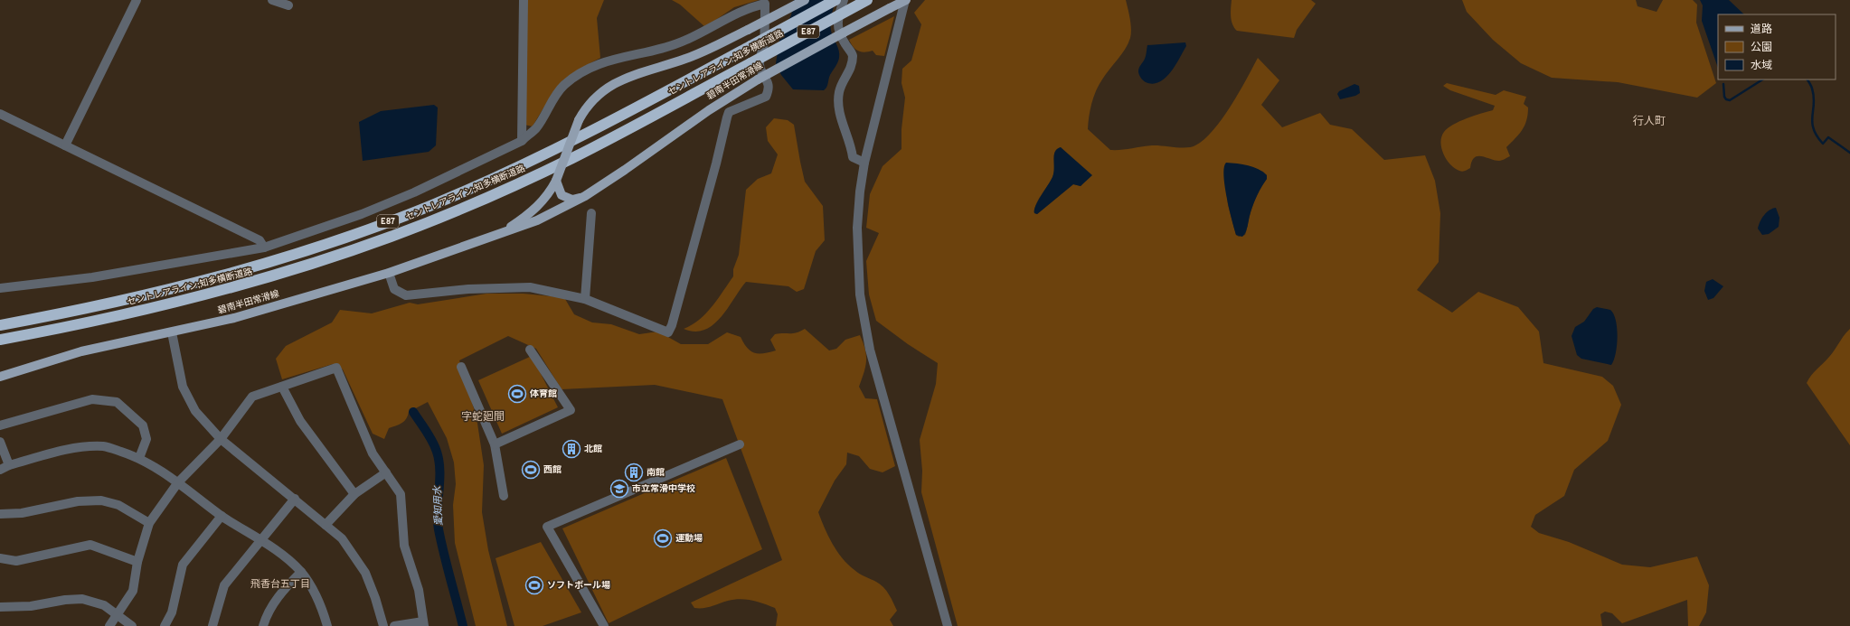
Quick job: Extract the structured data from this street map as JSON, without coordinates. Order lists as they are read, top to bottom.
{
  "streets": {
    "highway": ["E87", "セントレアライン;知多横断道路"],
    "main road": ["碧南半田常滑線"]
  },
  "districts": ["行人町", "字蛇廻間", "飛香台五丁目"],
  "water": ["愛知用水"],
  "places": {
    "sports": [
      "体育館",
      "西館",
      "運動場",
      "ソフトボール場"
    ],
    "building": ["北館", "南館"],
    "school or university": ["市立常滑中学校"]
  },
  "legend": ["道路", "公園", "水域"]
}
